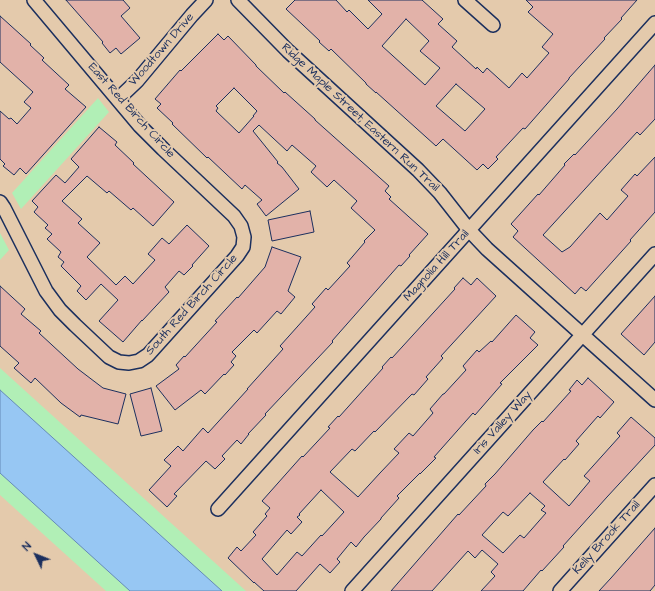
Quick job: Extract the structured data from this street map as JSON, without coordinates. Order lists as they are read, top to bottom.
{
  "streets": {
    "street": [
      "Woodtown Drive",
      "East Red Birch Circle",
      "Ridge Maple Street; Eastern Run Trail",
      "Magnolia Hill Trail",
      "South Red Birch Circle",
      "Iris Valley Way",
      "Kelly Brook Trail"
    ]
  },
  "crossings": [
    ["Woodtown Drive", "East Red Birch Circle"],
    ["East Red Birch Circle", "South Red Birch Circle"],
    ["Ridge Maple Street; Eastern Run Trail", "Magnolia Hill Trail"],
    ["Ridge Maple Street; Eastern Run Trail", "Iris Valley Way"]
  ],
  "north": "top left"
}
